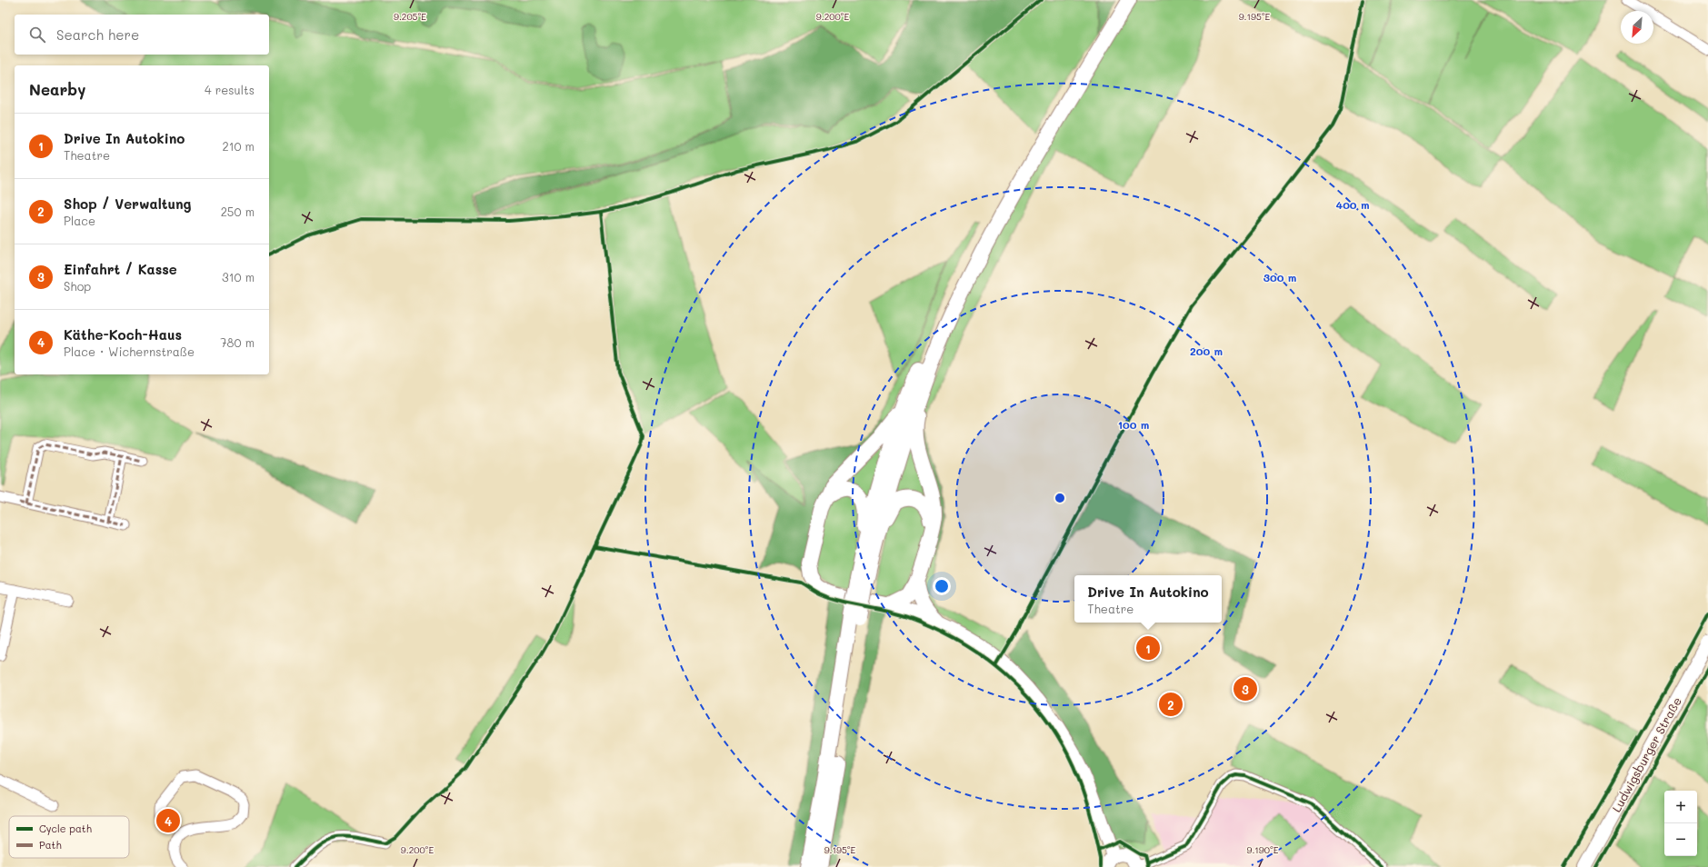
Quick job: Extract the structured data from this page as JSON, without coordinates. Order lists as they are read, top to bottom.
{
  "streets": {
    "main road": ["Ludwigsburger Straße"]
  },
  "legend": ["Cycle path", "Path"],
  "north": "bottom left",
  "page": {
    "search": "Search here",
    "heading": ["Nearby", "4 results"],
    "list": [
      {
        "mark": "1",
        "name": "Drive In Autokino",
        "note": "Theatre",
        "value": "210 m"
      },
      {
        "mark": "2",
        "name": "Shop / Verwaltung",
        "note": "Place",
        "value": "250 m"
      },
      {
        "mark": "3",
        "name": "Einfahrt / Kasse",
        "note": "Shop",
        "value": "310 m"
      },
      {
        "mark": "4",
        "name": "Käthe-Koch-Haus",
        "note": "Place · Wichernstraße",
        "value": "780 m"
      }
    ],
    "popup": ["Drive In Autokino", "Theatre"],
    "pins": [
      "1",
      "3",
      "2",
      "4"
    ],
    "map_buttons": ["+", "−"]
  },
  "coordinates": [
    "9.205°E",
    "9.200°E",
    "9.195°E",
    "9.190°E"
  ],
  "rings": [
    "400 m",
    "300 m",
    "200 m",
    "100 m"
  ]
}
